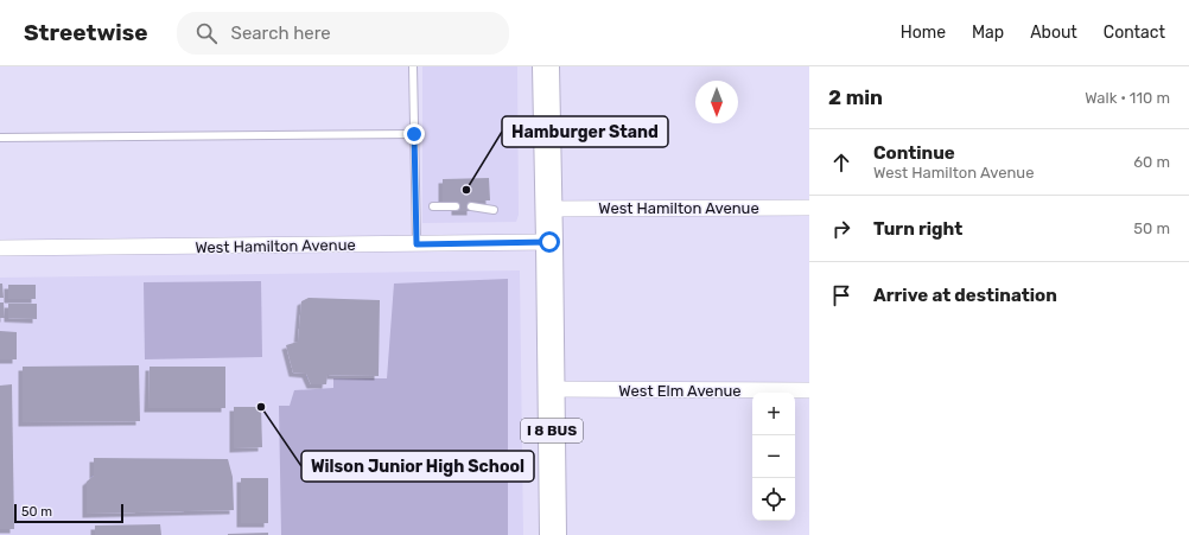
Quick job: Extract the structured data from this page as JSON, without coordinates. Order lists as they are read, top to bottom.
{
  "streets": {
    "highway": ["I 8 BUS"],
    "street": ["West Hamilton Avenue", "West Elm Avenue"]
  },
  "crossings": [
    ["West Hamilton Avenue", "I 8 BUS"],
    ["West Elm Avenue", "I 8 BUS"]
  ],
  "places": ["Hamburger Stand", "Wilson Junior High School"],
  "scale_bar": "50 m",
  "north": "bottom",
  "page": {
    "header": "Streetwise",
    "search": "Search here",
    "nav": [
      "Home",
      "Map",
      "About",
      "Contact"
    ],
    "heading": ["2 min", "Walk · 110 m"],
    "list": [
      ["Continue", "West Hamilton Avenue", "60 m"],
      ["Turn right", "50 m"],
      "Arrive at destination"
    ],
    "map_buttons": ["+", "−"],
    "scale": "50 m"
  }
}
